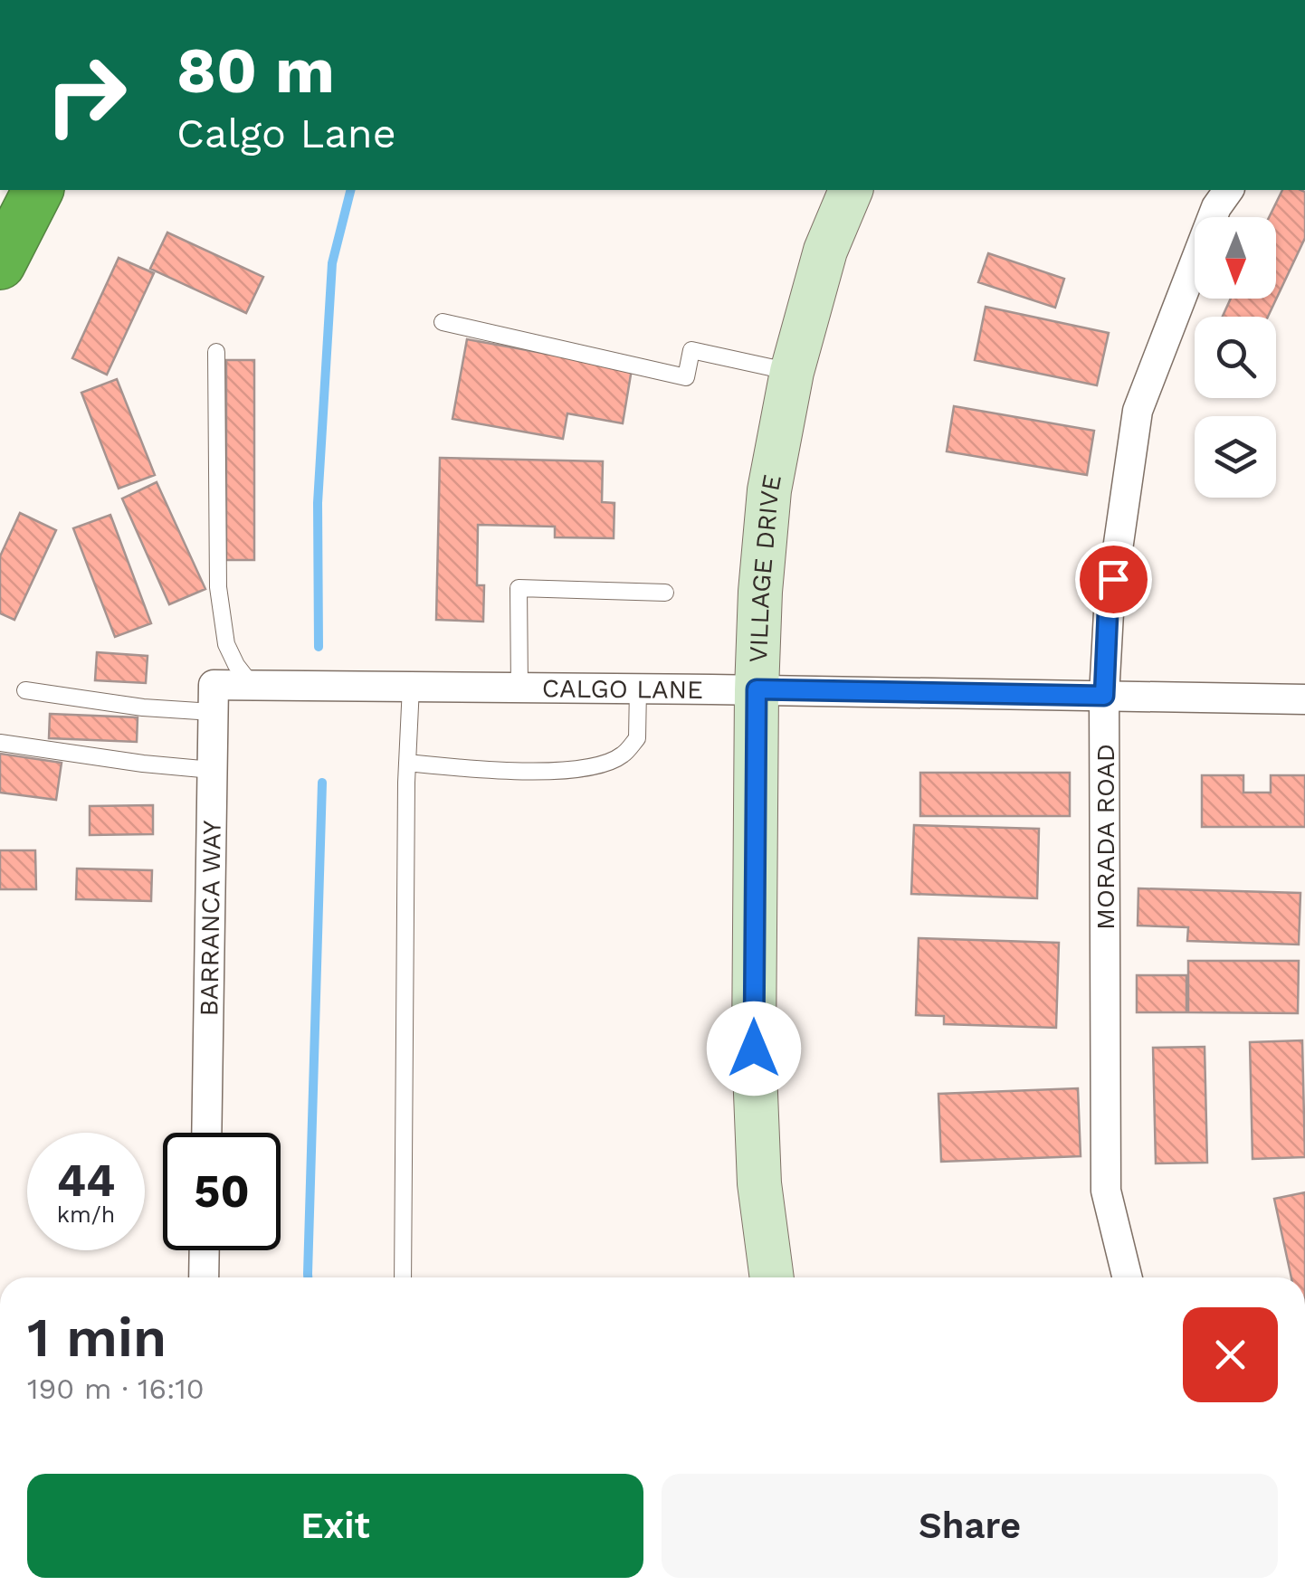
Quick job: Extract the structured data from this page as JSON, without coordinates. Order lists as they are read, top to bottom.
{
  "streets": {
    "main road": ["VILLAGE DRIVE"],
    "street": ["CALGO LANE", "MORADA ROAD", "BARRANCA WAY"]
  },
  "crossings": [
    ["VILLAGE DRIVE", "CALGO LANE"],
    ["CALGO LANE", "MORADA ROAD"],
    ["CALGO LANE", "BARRANCA WAY"]
  ],
  "north": "bottom",
  "page": {
    "turn": ["80 m", "Calgo Lane"],
    "speed": "44 km/h",
    "limit": "50",
    "heading": ["1 min", "190 m · 16:10"],
    "buttons": ["Exit", "Share"]
  }
}
